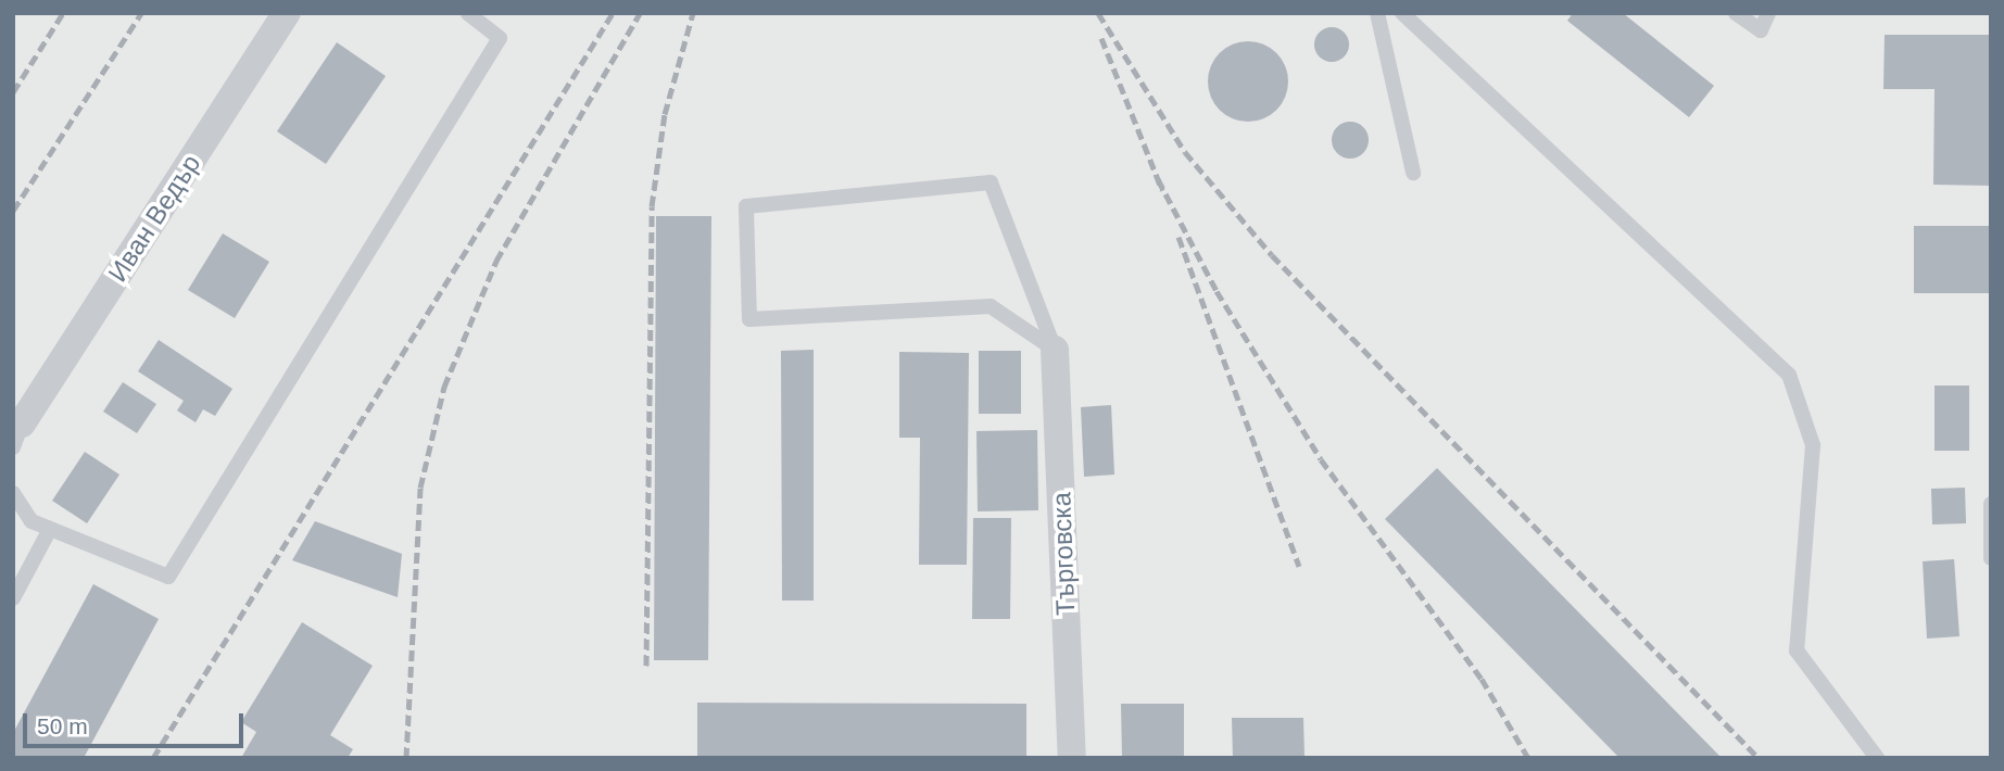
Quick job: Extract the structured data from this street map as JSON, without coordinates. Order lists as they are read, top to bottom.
{
  "streets": {
    "street": ["Иван Ведър", "Търговска"]
  },
  "scale_bar": "50 m"
}
